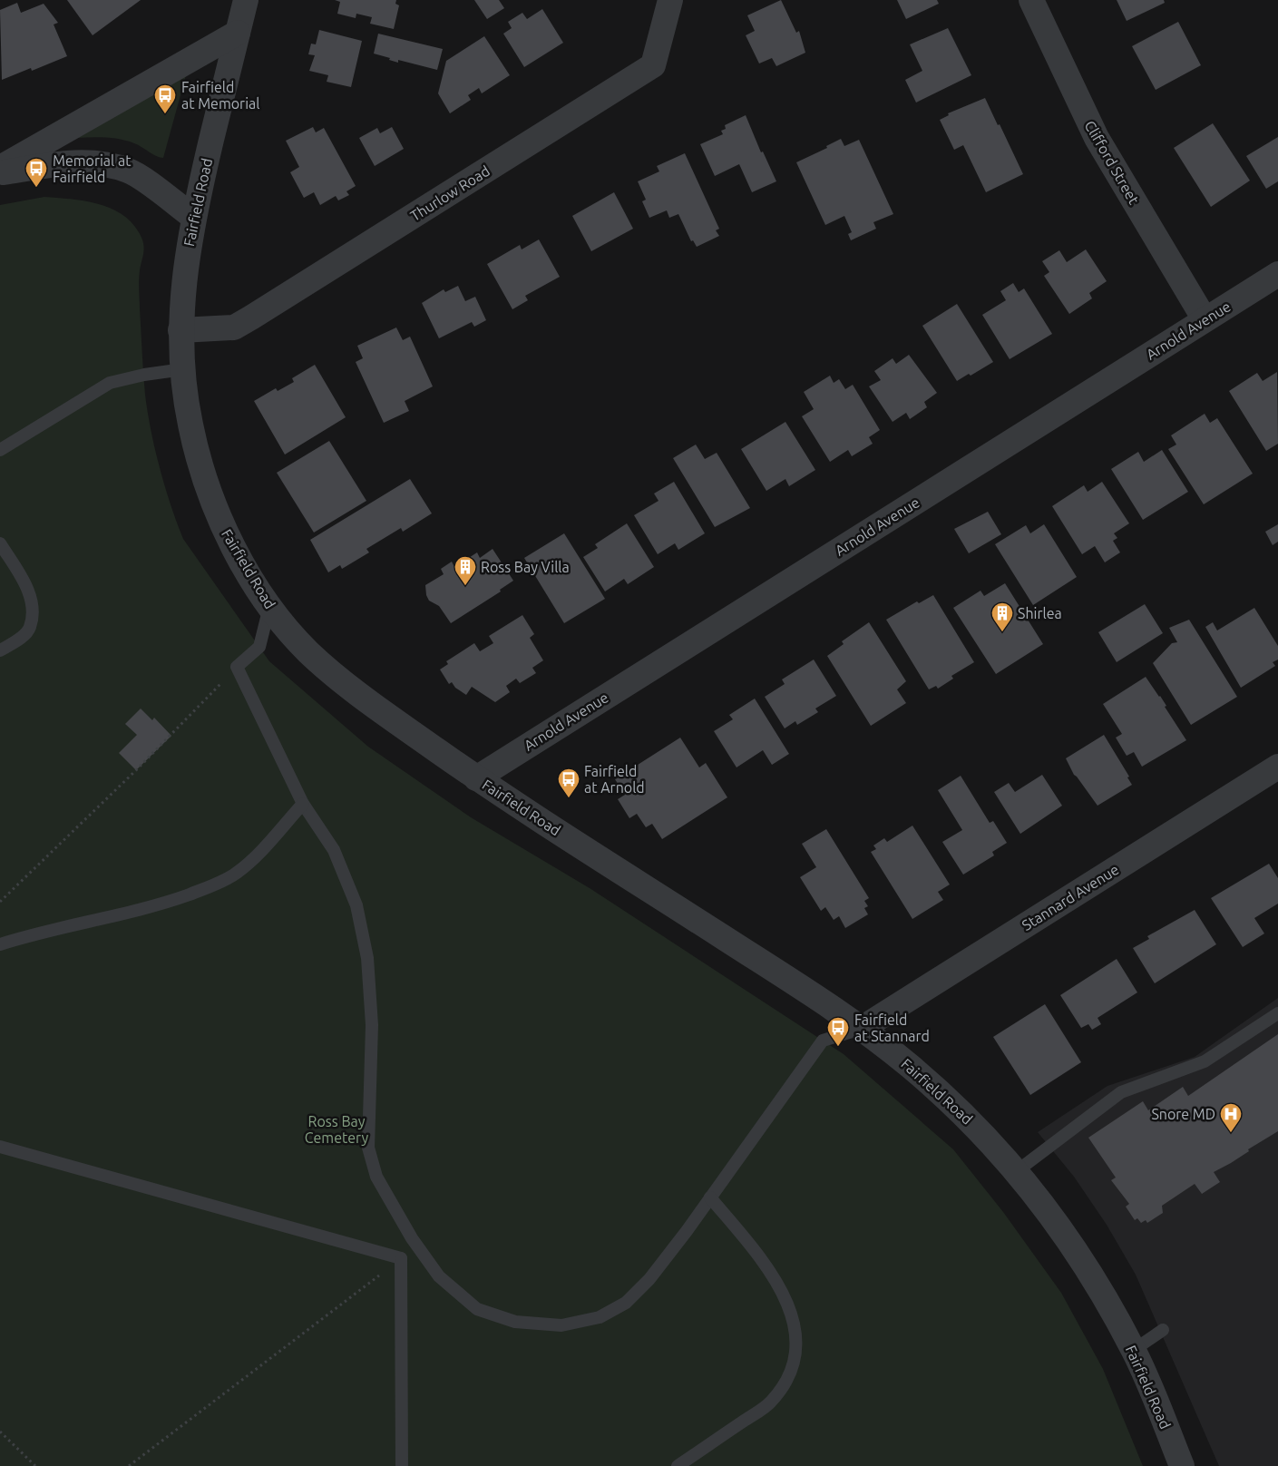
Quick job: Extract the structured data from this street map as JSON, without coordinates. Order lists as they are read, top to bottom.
{
  "streets": {
    "street": [
      "Clifford Street",
      "Thurlow Road",
      "Fairfield Road",
      "Arnold Avenue",
      "Stannard Avenue"
    ]
  },
  "crossings": [
    ["Clifford Street", "Arnold Avenue"],
    ["Thurlow Road", "Fairfield Road"],
    ["Fairfield Road", "Arnold Avenue"],
    ["Fairfield Road", "Stannard Avenue"]
  ],
  "parks": ["Ross Bay Cemetery"],
  "places": {
    "bus stop": [
      "Fairfield at Memorial",
      "Memorial at Fairfield",
      "Fairfield at Arnold",
      "Fairfield at Stannard"
    ],
    "building": ["Ross Bay Villa", "Shirlea"],
    "hospital": ["Snore MD"]
  }
}
